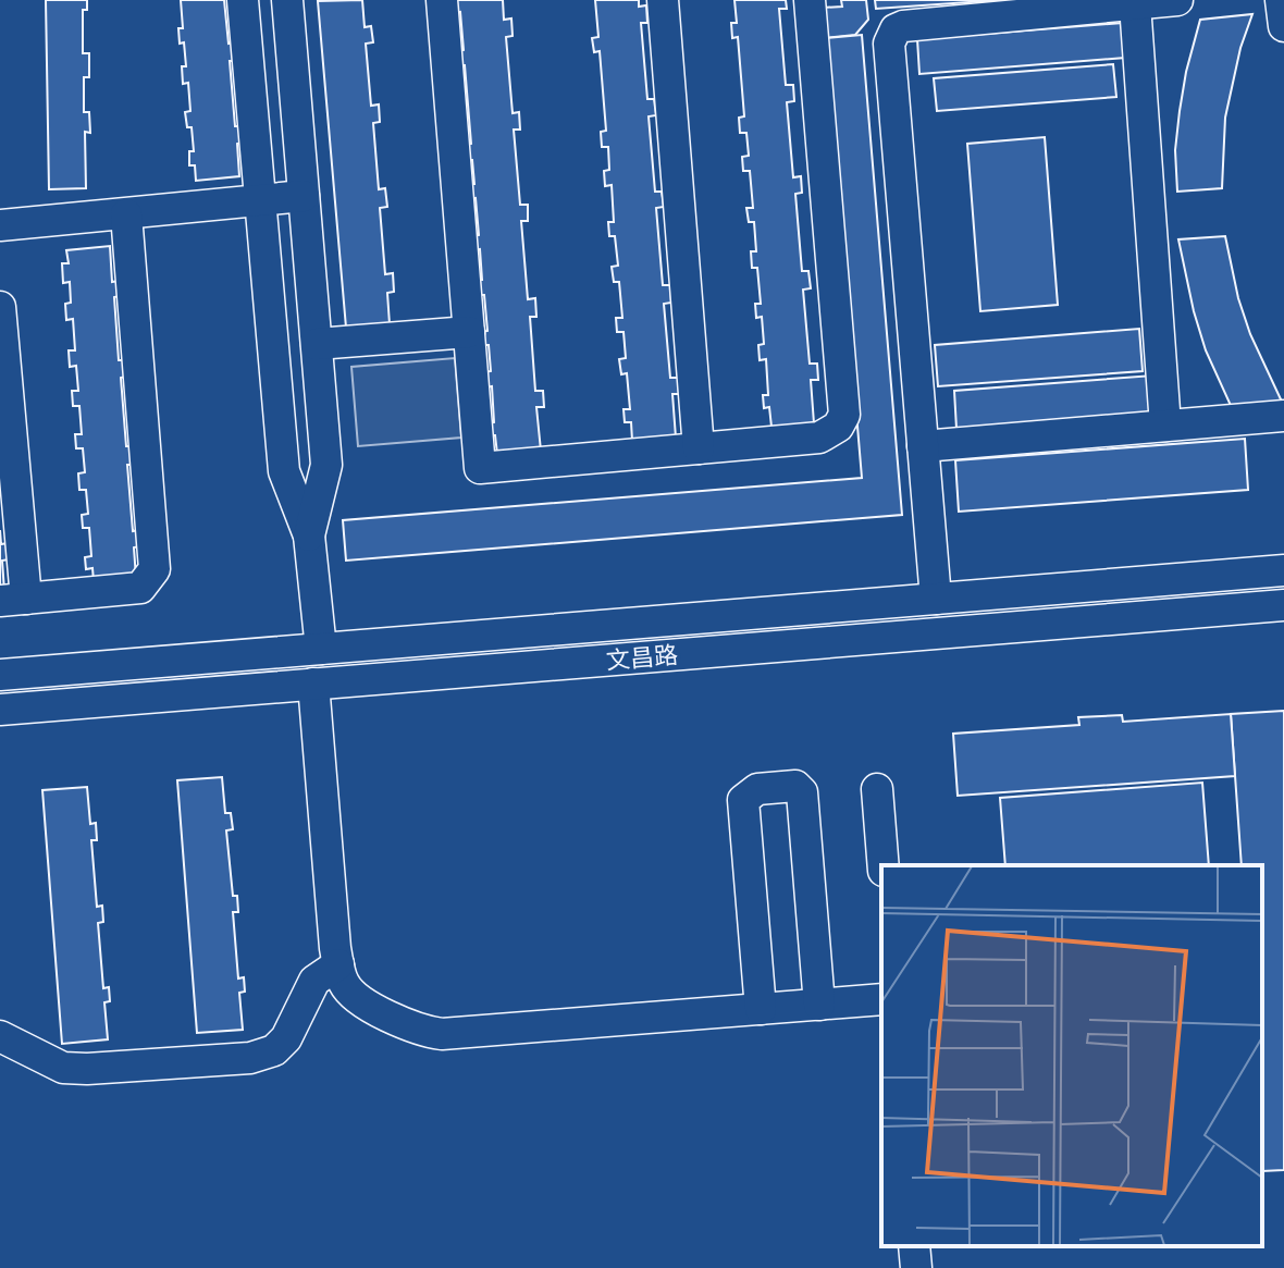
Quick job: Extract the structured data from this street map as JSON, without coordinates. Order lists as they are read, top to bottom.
{
  "streets": {
    "street": ["文昌路"]
  }
}
